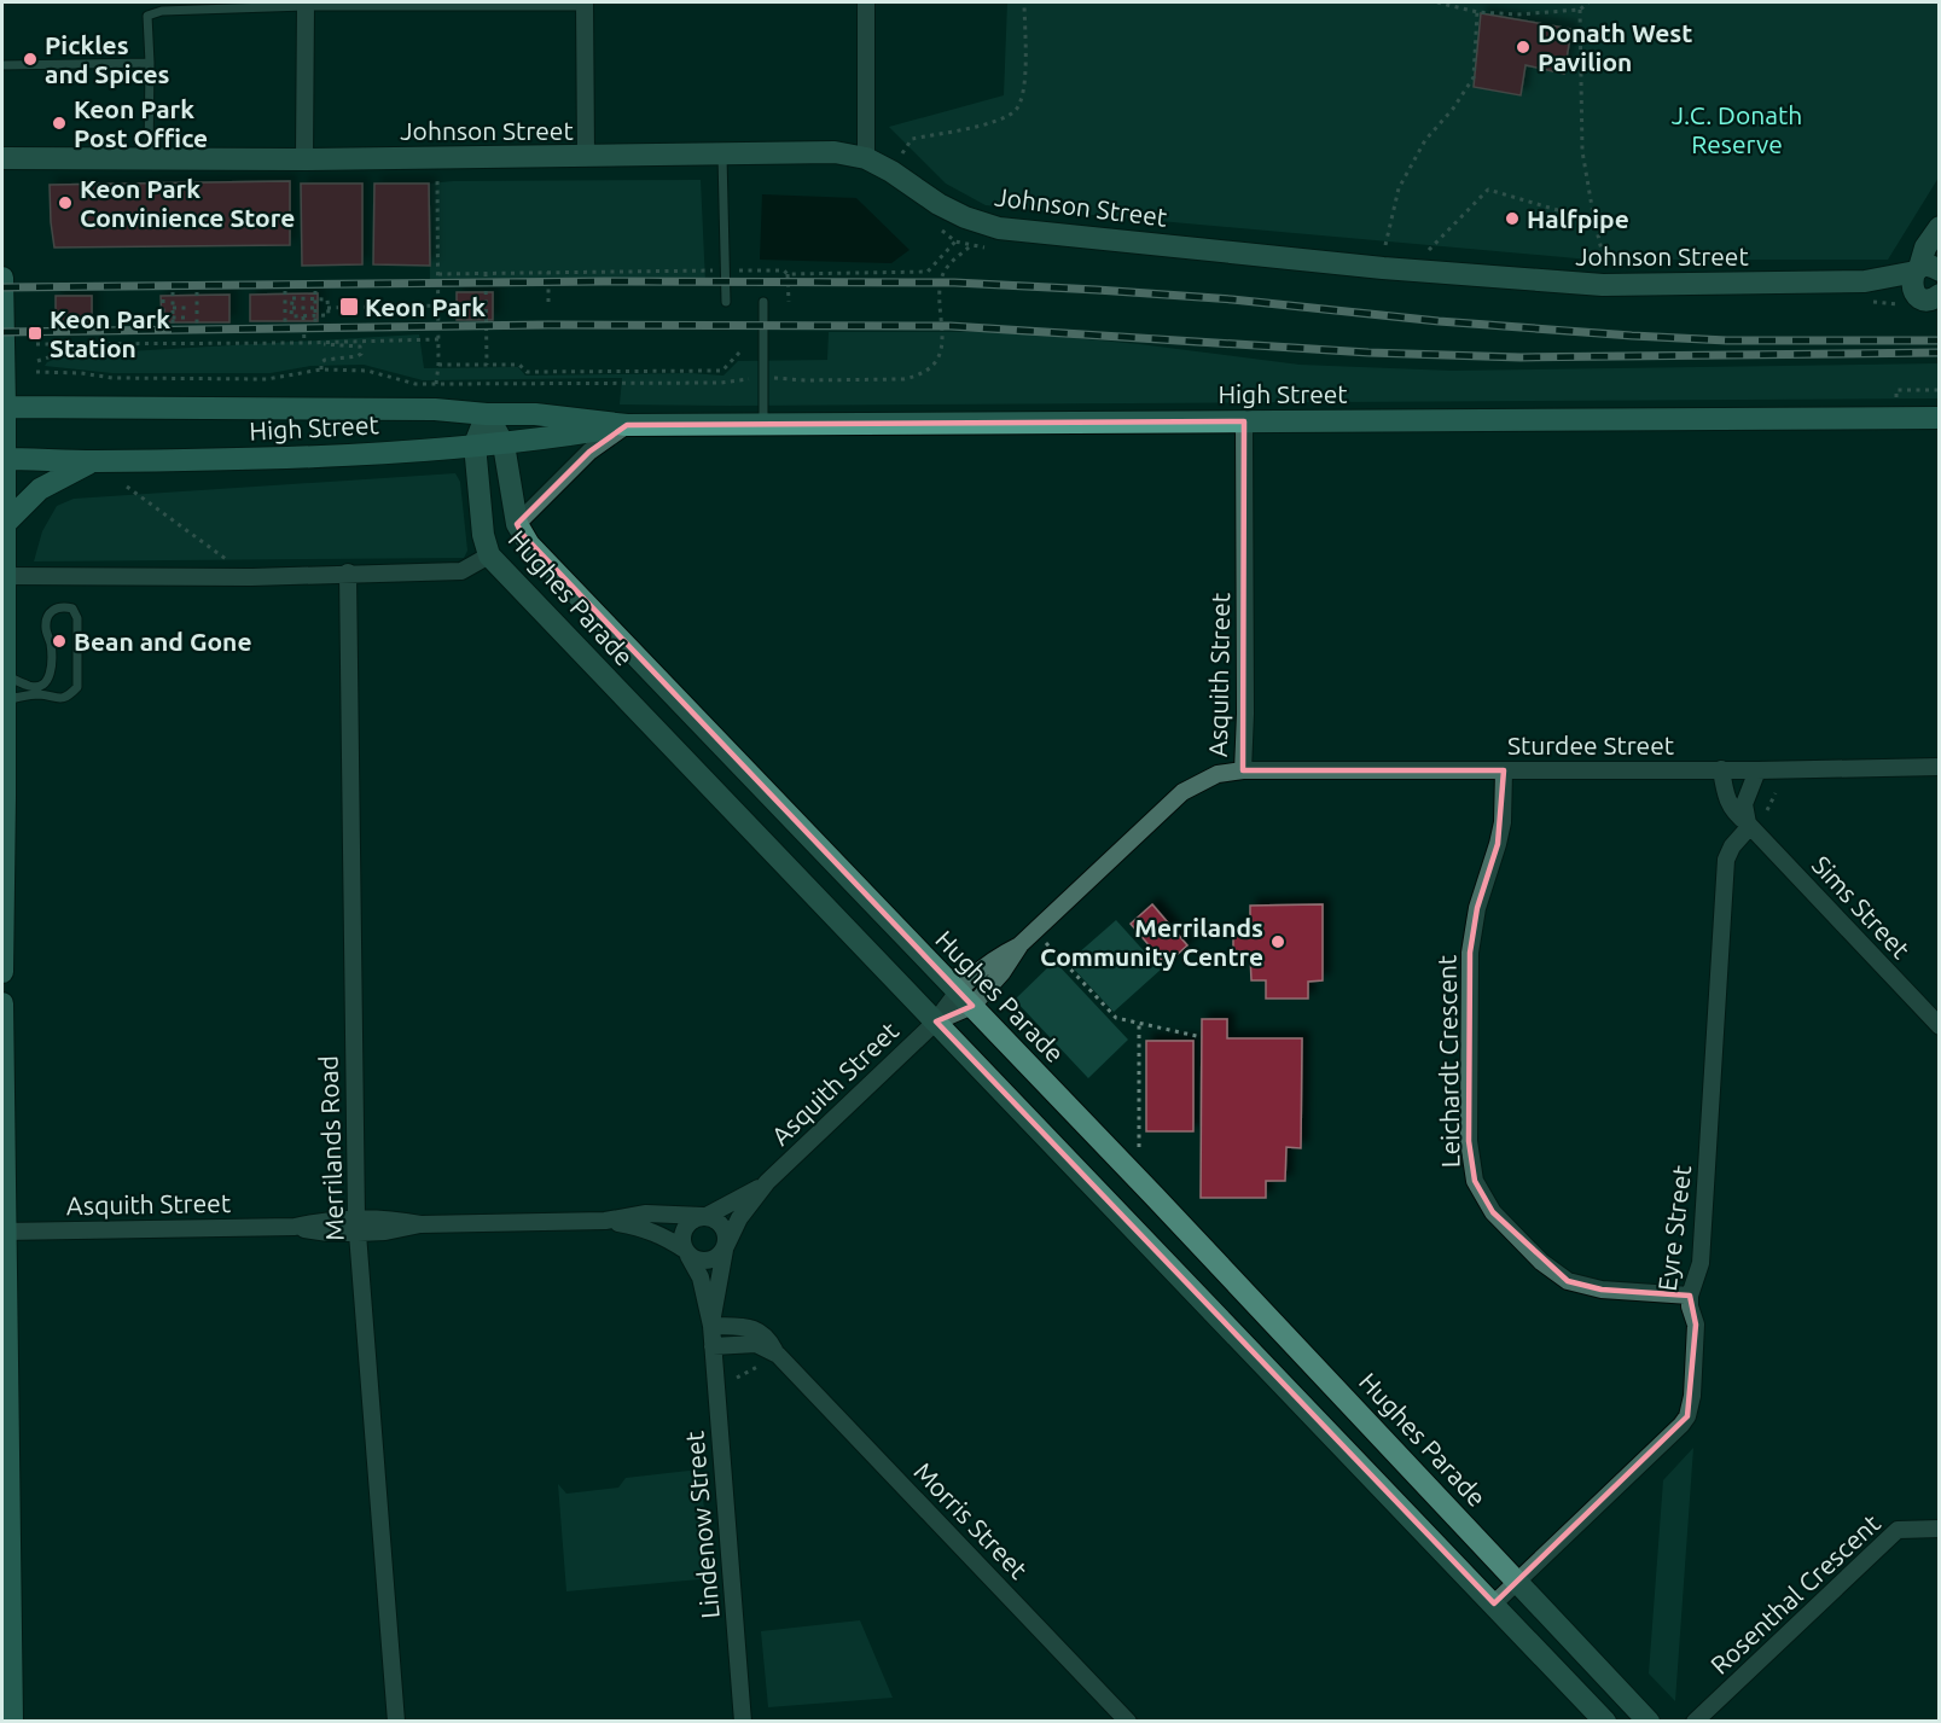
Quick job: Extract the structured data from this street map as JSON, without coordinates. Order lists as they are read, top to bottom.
{
  "streets": {
    "main road": ["High Street"],
    "street": [
      "Johnson Street",
      "Hughes Parade",
      "Asquith Street",
      "Sturdee Street",
      "Sims Street",
      "Leichardt Crescent",
      "Merrilands Road",
      "Eyre Street",
      "Morris Street",
      "Lindenow Street",
      "Rosenthal Crescent"
    ]
  },
  "crossings": [
    ["High Street", "Hughes Parade"],
    ["High Street", "Asquith Street"],
    ["Hughes Parade", "Asquith Street"],
    ["Hughes Parade", "Eyre Street"],
    ["Asquith Street", "Sturdee Street"],
    ["Asquith Street", "Merrilands Road"],
    ["Asquith Street", "Lindenow Street"],
    ["Sturdee Street", "Sims Street"],
    ["Sturdee Street", "Leichardt Crescent"],
    ["Sims Street", "Eyre Street"],
    ["Leichardt Crescent", "Eyre Street"],
    ["Morris Street", "Lindenow Street"]
  ],
  "parks": ["J.C. Donath Reserve"],
  "places": {
    "other": [
      "Donath West Pavilion",
      "Pickles and Spices",
      "Keon Park Post Office",
      "Keon Park Convinience Store",
      "Halfpipe",
      "Bean and Gone",
      "Merrilands Community Centre"
    ],
    "transit": ["Keon Park", "Keon Park Station"]
  }
}
